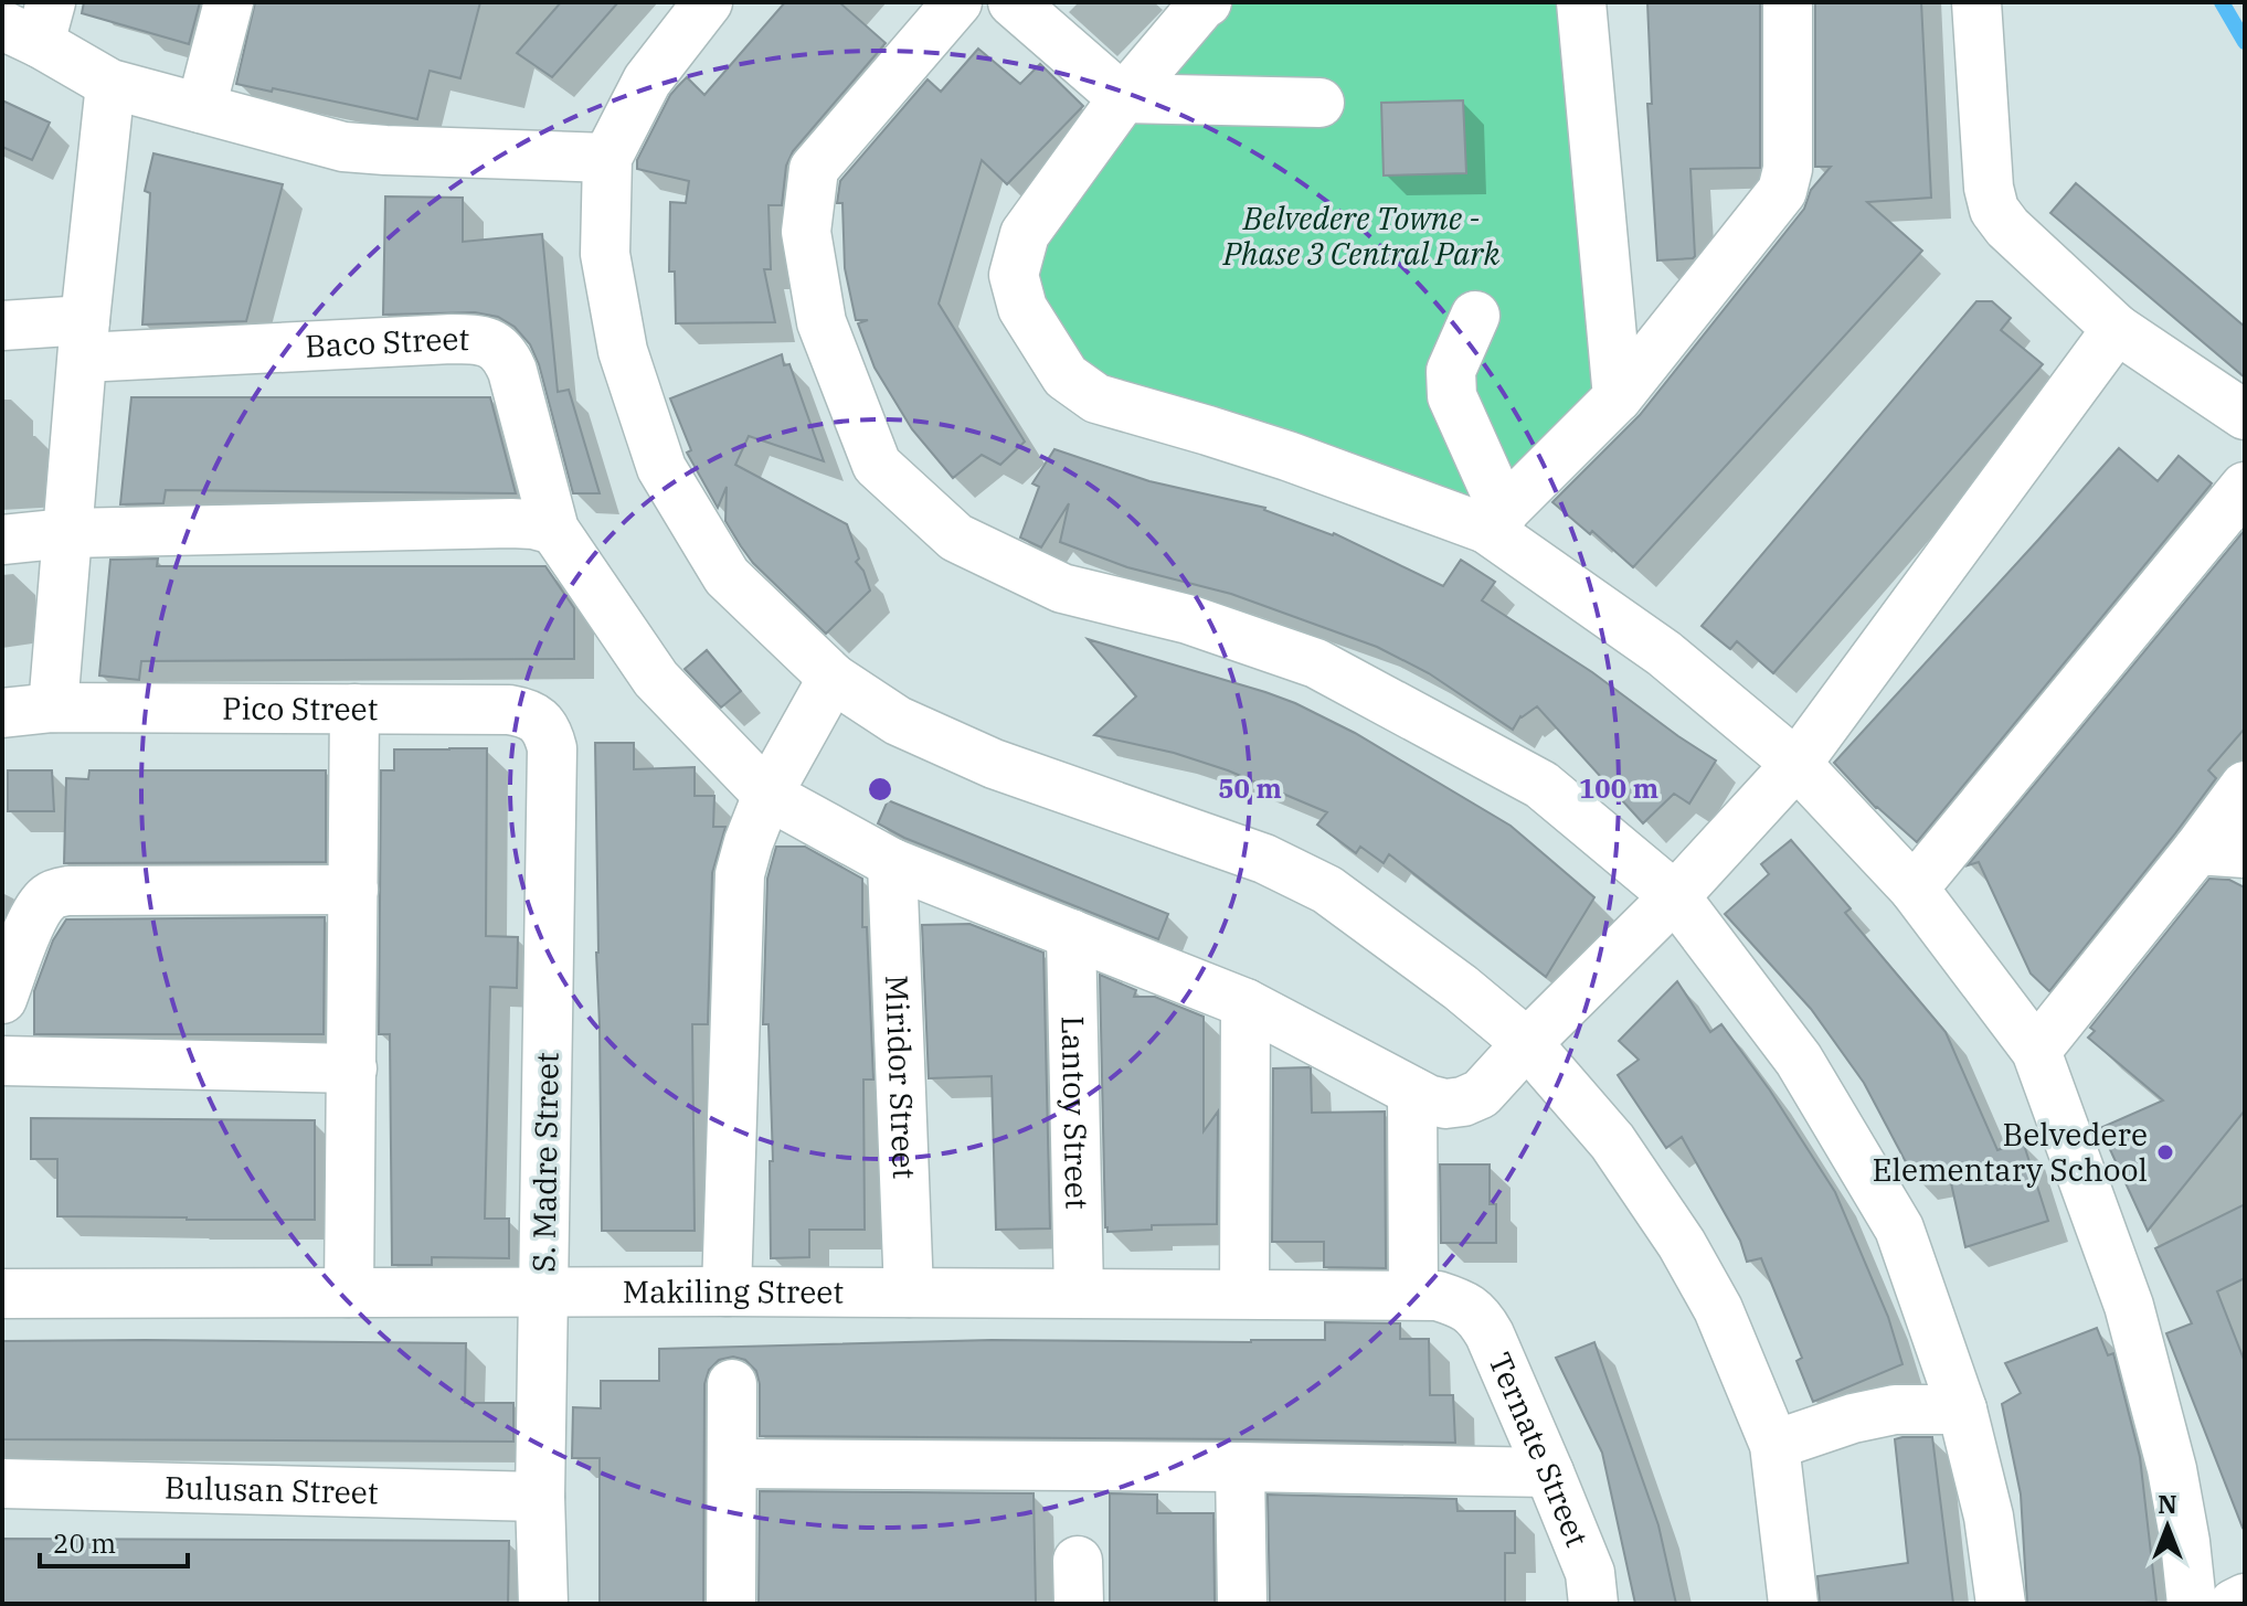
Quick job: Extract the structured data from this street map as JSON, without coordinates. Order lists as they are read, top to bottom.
{
  "streets": {
    "street": [
      "Baco Street",
      "Pico Street",
      "Miridor Street",
      "Lantoy Street",
      "S. Madre Street",
      "Makiling Street",
      "Ternate Street",
      "Bulusan Street"
    ]
  },
  "crossings": [
    ["Baco Street", "Miridor Street"],
    ["Baco Street", "Lantoy Street"],
    ["Pico Street", "S. Madre Street"],
    ["Miridor Street", "Makiling Street"],
    ["Lantoy Street", "Makiling Street"],
    ["S. Madre Street", "Makiling Street"],
    ["S. Madre Street", "Bulusan Street"],
    ["Makiling Street", "Ternate Street"]
  ],
  "parks": ["Belvedere Towne - Phase 3 Central Park"],
  "places": ["Belvedere Elementary School"],
  "scale_bar": "20 m",
  "north": "top",
  "rings": ["50 m", "100 m"]
}
